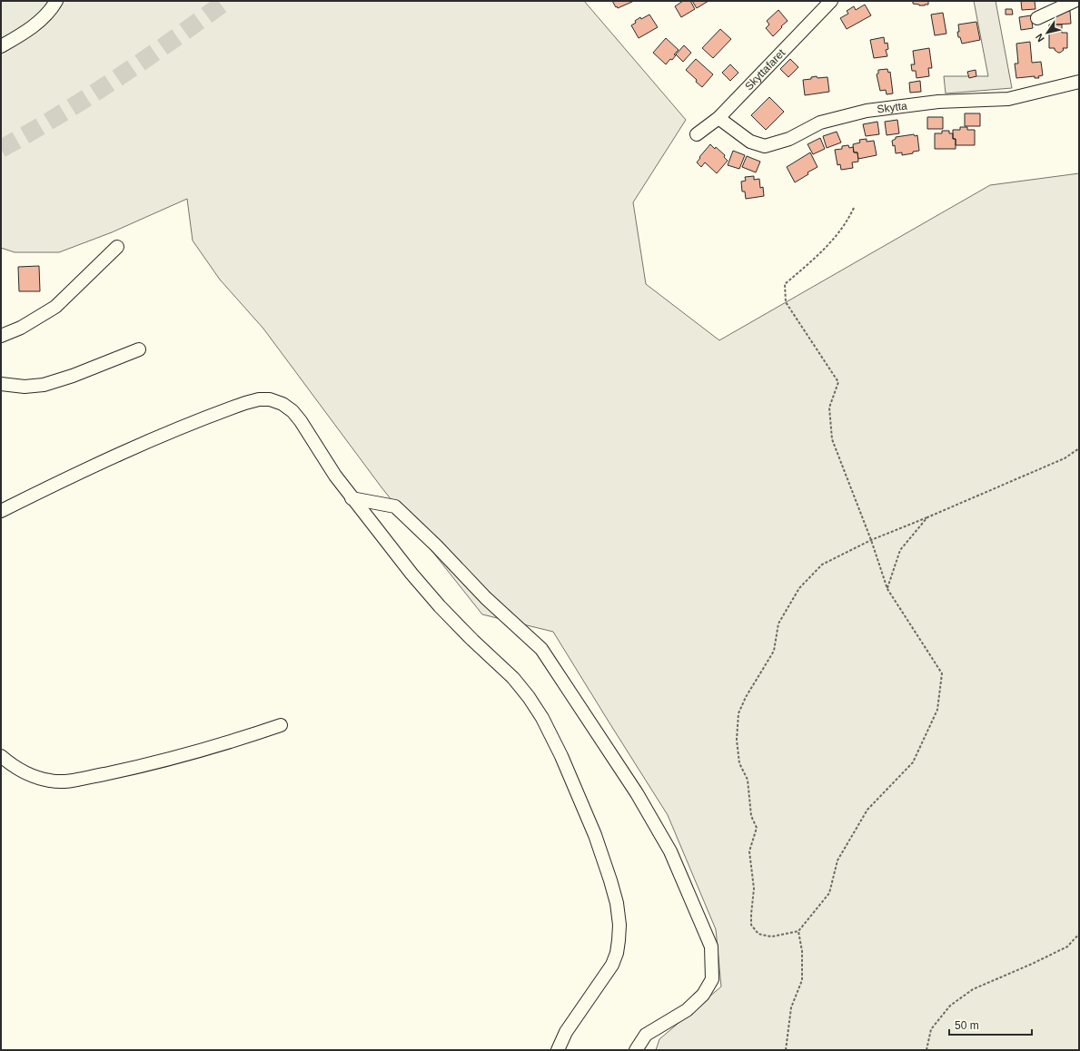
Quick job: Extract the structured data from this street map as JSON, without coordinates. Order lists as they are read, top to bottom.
{
  "streets": {
    "street": ["Skyttafaret", "Skytta"]
  },
  "crossings": [
    ["Skyttafaret", "Skytta"]
  ],
  "scale_bar": "50 m",
  "north": "bottom left"
}
